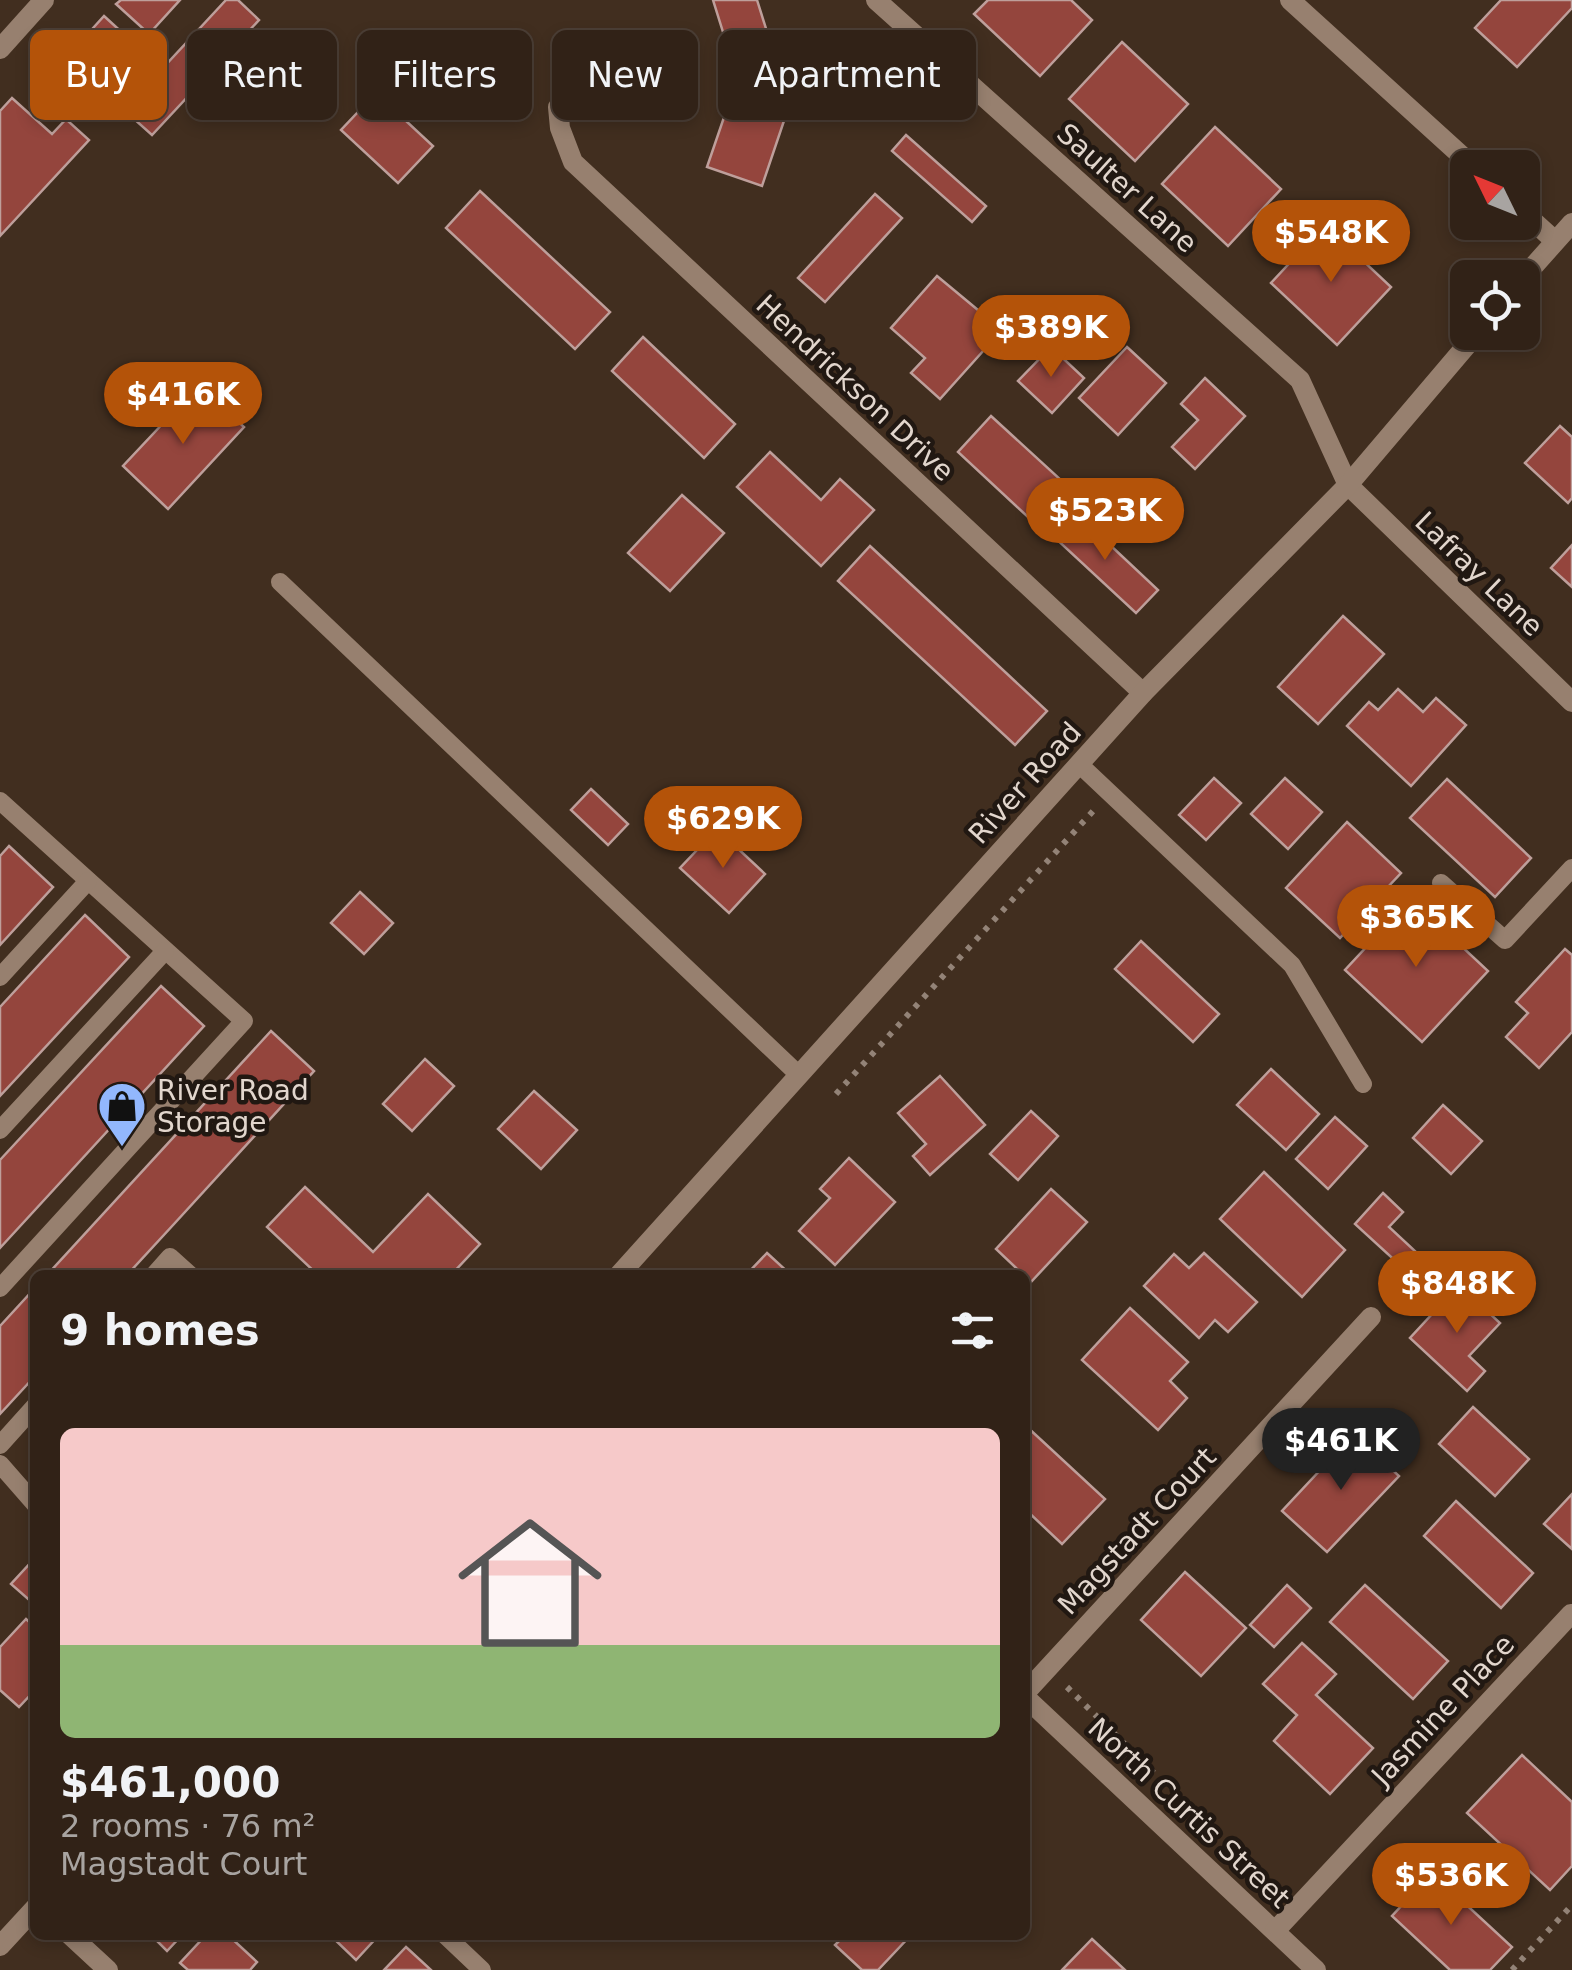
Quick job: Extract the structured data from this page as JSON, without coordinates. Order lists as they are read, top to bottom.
{
  "streets": {
    "street": [
      "Saulter Lane",
      "Hendrickson Drive",
      "Lafray Lane",
      "River Road",
      "Magstadt Court",
      "Jasmine Place",
      "North Curtis Street"
    ]
  },
  "crossings": [
    ["Saulter Lane", "Lafray Lane"],
    ["Saulter Lane", "River Road"],
    ["Hendrickson Drive", "River Road"],
    ["Lafray Lane", "River Road"],
    ["Jasmine Place", "North Curtis Street"]
  ],
  "places": {
    "shop": ["River Road Storage"]
  },
  "north": "top left",
  "page": {
    "chip": [
      "Buy",
      "Rent",
      "Filters",
      "New",
      "Apartment"
    ],
    "price": [
      "$548K",
      "$389K",
      "$416K",
      "$523K",
      "$629K",
      "$365K",
      "$848K",
      "$461K",
      "$536K"
    ],
    "heading": "9 homes",
    "list": [
      {
        "name": "$461,000",
        "note": "2 rooms · 76 m² · Magstadt Court"
      }
    ]
  }
}
